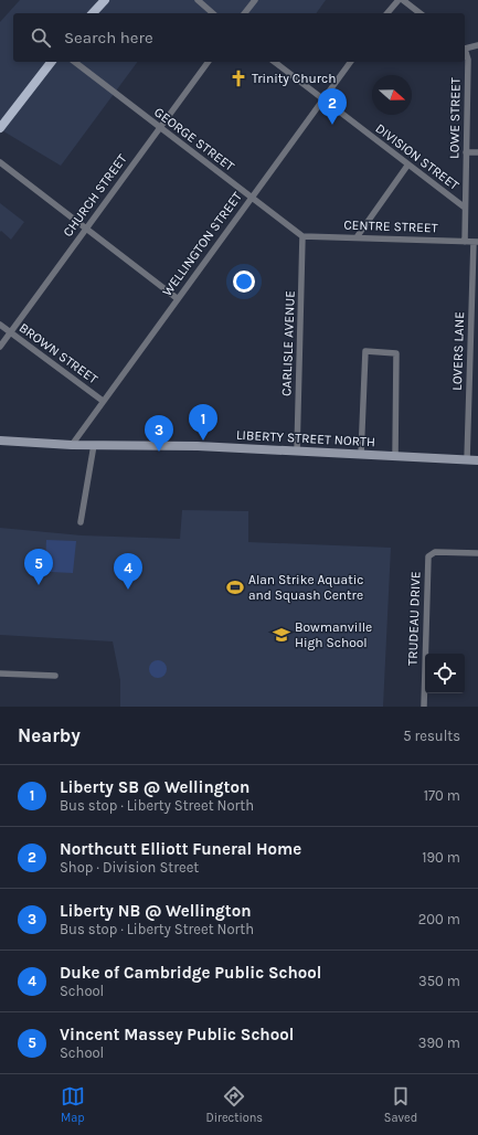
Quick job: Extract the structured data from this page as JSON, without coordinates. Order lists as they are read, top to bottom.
{
  "streets": {
    "main road": ["LIBERTY STREET NORTH"],
    "street": [
      "LOWE STREET",
      "GEORGE STREET",
      "DIVISION STREET",
      "CHURCH STREET",
      "CENTRE STREET",
      "WELLINGTON STREET",
      "CARLISLE AVENUE",
      "LOVERS LANE",
      "BROWN STREET",
      "TRUDEAU DRIVE"
    ]
  },
  "crossings": [
    ["LOWE STREET", "DIVISION STREET"],
    ["LOWE STREET", "CENTRE STREET"],
    ["GEORGE STREET", "CHURCH STREET"],
    ["GEORGE STREET", "CENTRE STREET"],
    ["GEORGE STREET", "WELLINGTON STREET"],
    ["GEORGE STREET", "CARLISLE AVENUE"],
    ["DIVISION STREET", "WELLINGTON STREET"],
    ["CHURCH STREET", "BROWN STREET"],
    ["CENTRE STREET", "CARLISLE AVENUE"],
    ["CENTRE STREET", "LOVERS LANE"],
    ["WELLINGTON STREET", "BROWN STREET"],
    ["WELLINGTON STREET", "LIBERTY STREET NORTH"],
    ["CARLISLE AVENUE", "LIBERTY STREET NORTH"],
    ["LOVERS LANE", "LIBERTY STREET NORTH"]
  ],
  "places": {
    "church": ["Trinity Church"],
    "sports": ["Alan Strike Aquatic and Squash Centre"],
    "school or university": ["Bowmanville High School"]
  },
  "north": "right",
  "page": {
    "search": "Search here",
    "pins": [
      "2",
      "1",
      "3",
      "5",
      "4"
    ],
    "heading": ["Nearby", "5 results"],
    "list": [
      {
        "mark": "1",
        "name": "Liberty SB @ Wellington",
        "note": "Bus stop · Liberty Street North",
        "value": "170 m"
      },
      {
        "mark": "2",
        "name": "Northcutt Elliott Funeral Home",
        "note": "Shop · Division Street",
        "value": "190 m"
      },
      {
        "mark": "3",
        "name": "Liberty NB @ Wellington",
        "note": "Bus stop · Liberty Street North",
        "value": "200 m"
      },
      {
        "mark": "4",
        "name": "Duke of Cambridge Public School",
        "note": "School",
        "value": "350 m"
      },
      {
        "mark": "5",
        "name": "Vincent Massey Public School",
        "note": "School",
        "value": "390 m"
      }
    ],
    "nav": ["Map", "Directions", "Saved"]
  }
}
